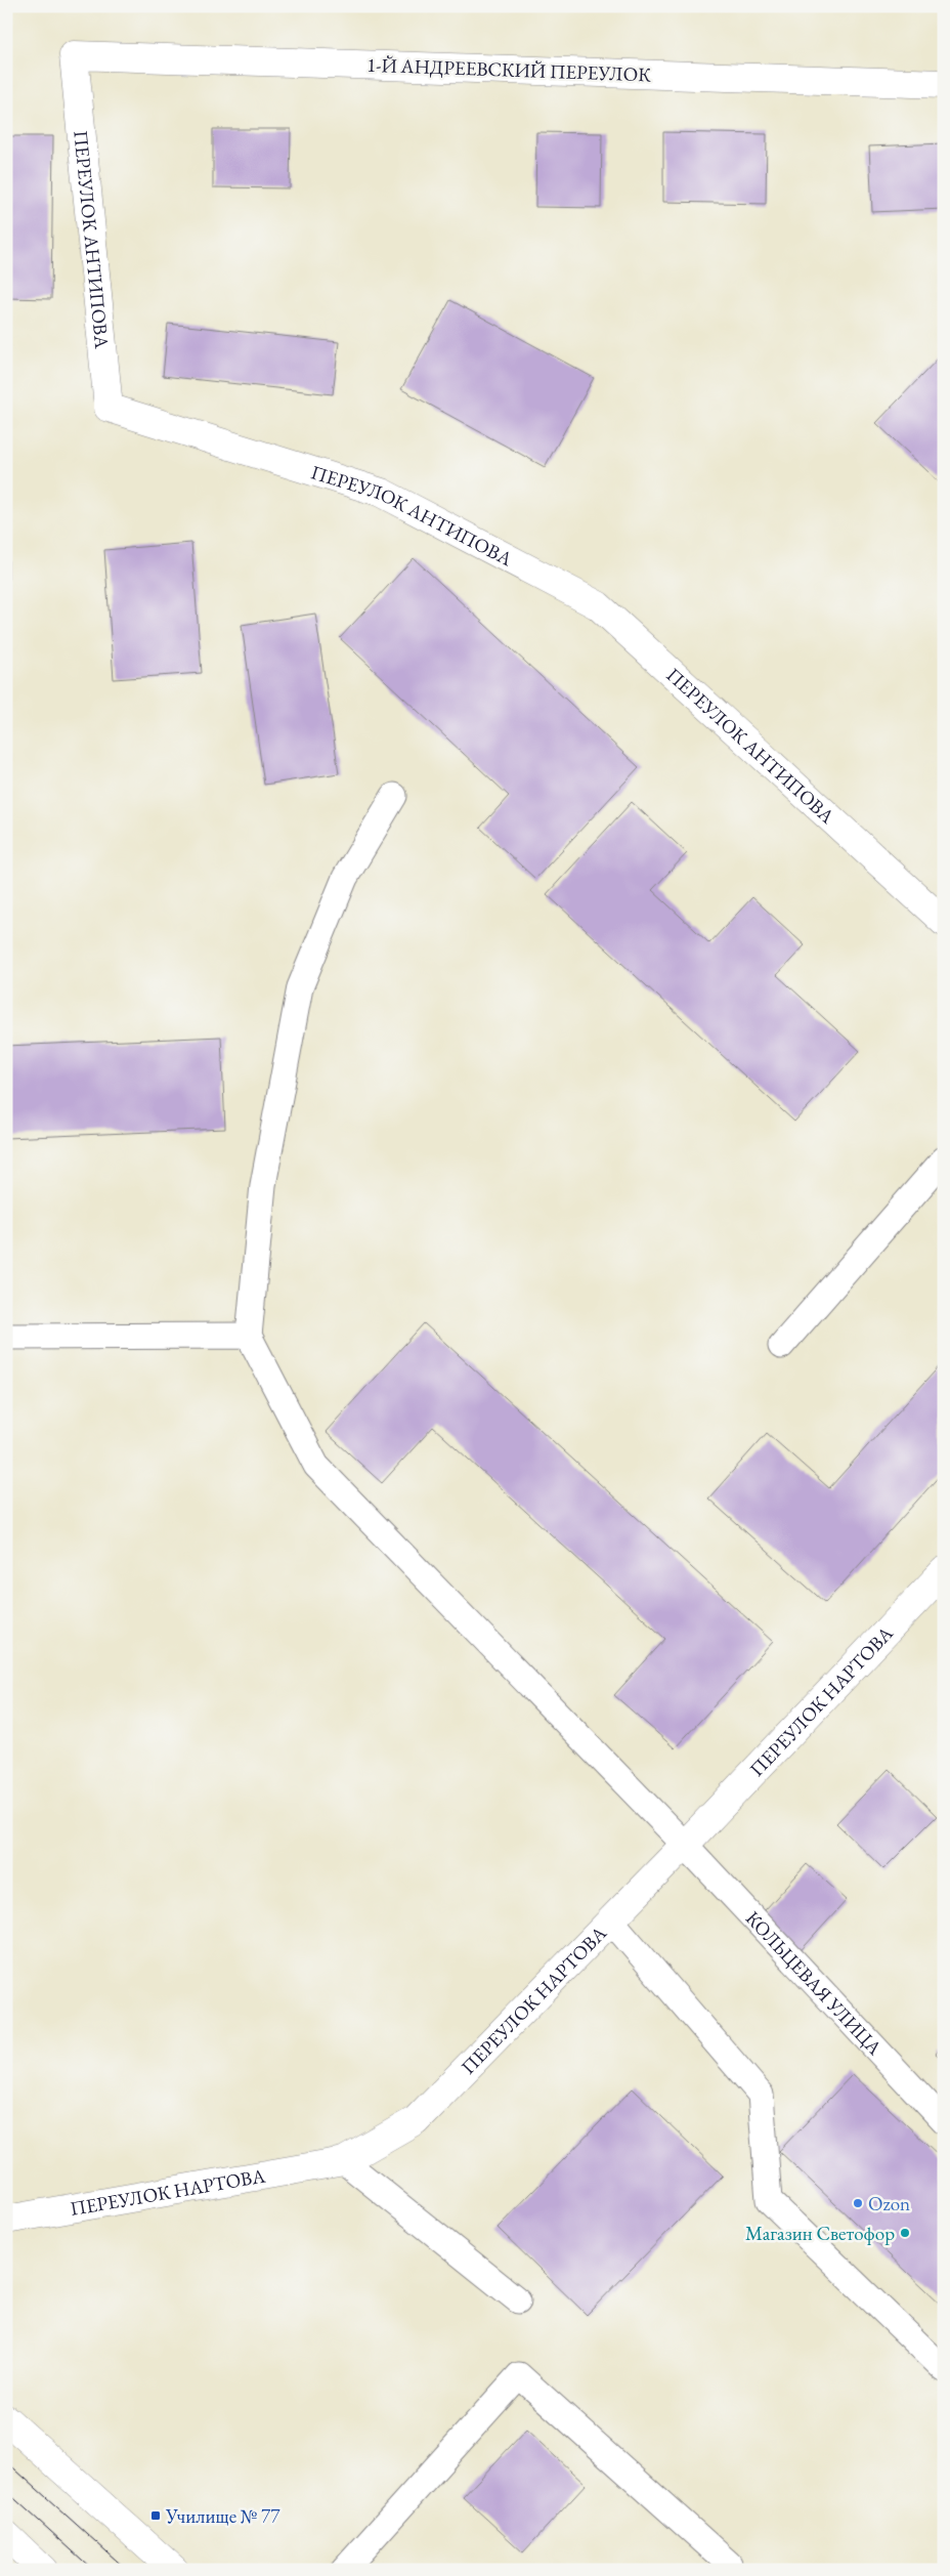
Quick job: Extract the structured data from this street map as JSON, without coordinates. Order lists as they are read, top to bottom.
{
  "streets": {
    "street": ["1-Й АНДРЕЕВСКИЙ ПЕРЕУЛОК", "ПЕРЕУЛОК АНТИПОВА", "ПЕРЕУЛОК НАРТОВА"],
    "lane": ["КОЛЬЦЕВАЯ УЛИЦА"]
  },
  "crossings": [
    ["1-Й АНДРЕЕВСКИЙ ПЕРЕУЛОК", "ПЕРЕУЛОК АНТИПОВА"],
    ["ПЕРЕУЛОК НАРТОВА", "КОЛЬЦЕВАЯ УЛИЦА"]
  ],
  "places": {
    "other": ["Ozon", "Магазин Светофор"],
    "transit": ["Училище № 77"]
  }
}
